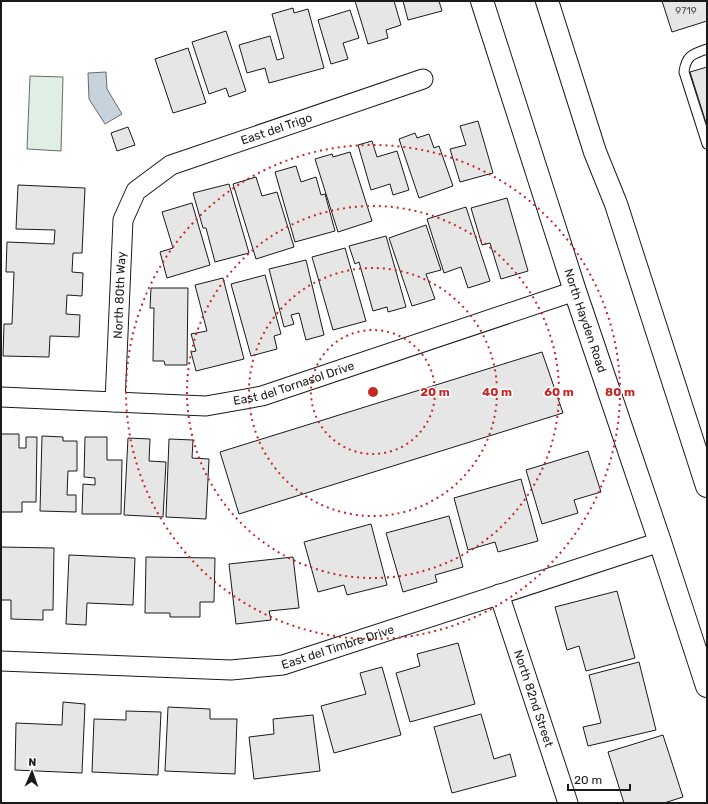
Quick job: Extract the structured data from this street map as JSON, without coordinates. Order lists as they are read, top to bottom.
{
  "streets": {
    "main road": ["North Hayden Road"],
    "street": [
      "East del Trigo",
      "North 80th Way",
      "East del Tornasol Drive",
      "East del Timbre Drive",
      "North 82nd Street"
    ]
  },
  "crossings": [
    ["East del Trigo", "North 80th Way"],
    ["North 80th Way", "East del Tornasol Drive"],
    ["North Hayden Road", "East del Tornasol Drive"],
    ["North Hayden Road", "East del Timbre Drive"],
    ["East del Timbre Drive", "North 82nd Street"]
  ],
  "house_numbers": ["9719"],
  "scale_bar": "20 m",
  "north": "top",
  "rings": [
    "20 m",
    "40 m",
    "60 m",
    "80 m"
  ]
}
